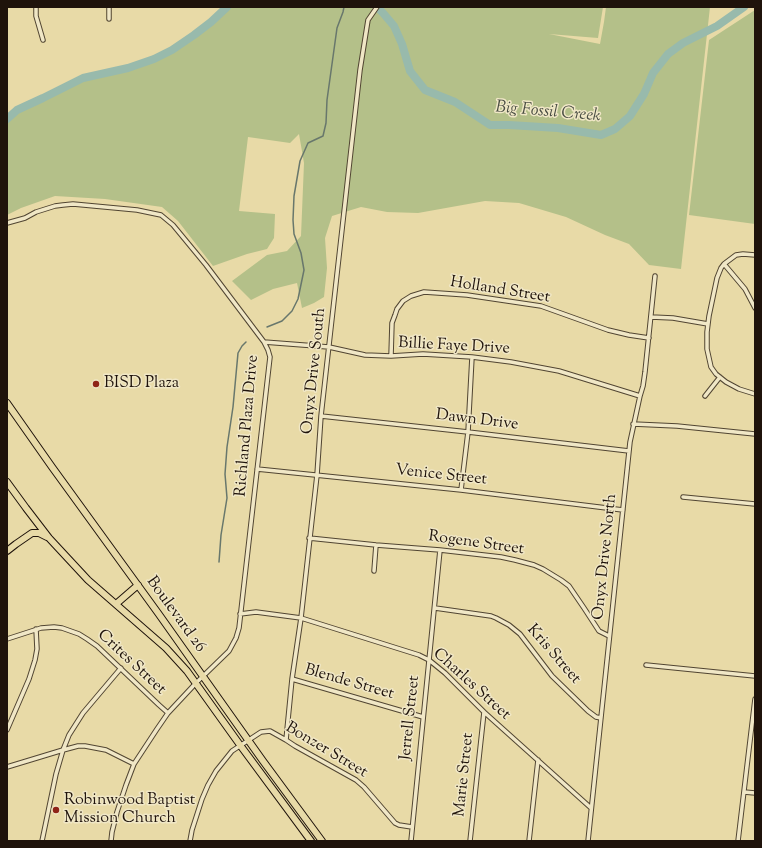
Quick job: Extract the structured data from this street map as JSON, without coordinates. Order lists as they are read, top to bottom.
{
  "streets": {
    "main road": ["Boulevard 26"],
    "street": [
      "Holland Street",
      "Billie Faye Drive",
      "Onyx Drive South",
      "Dawn Drive",
      "Richland Plaza Drive",
      "Venice Street",
      "Rogene Street",
      "Onyx Drive North",
      "Kris Street",
      "Crites Street",
      "Blende Street",
      "Charles Street",
      "Jerrell Street",
      "Bonzer Street",
      "Marie Street"
    ]
  },
  "crossings": [
    ["Holland Street", "Billie Faye Drive"],
    ["Holland Street", "Onyx Drive North"],
    ["Billie Faye Drive", "Onyx Drive South"],
    ["Billie Faye Drive", "Richland Plaza Drive"],
    ["Billie Faye Drive", "Onyx Drive North"],
    ["Onyx Drive South", "Dawn Drive"],
    ["Onyx Drive South", "Venice Street"],
    ["Onyx Drive South", "Rogene Street"],
    ["Onyx Drive South", "Blende Street"],
    ["Onyx Drive South", "Charles Street"],
    ["Onyx Drive South", "Bonzer Street"],
    ["Dawn Drive", "Onyx Drive North"],
    ["Richland Plaza Drive", "Venice Street"],
    ["Richland Plaza Drive", "Boulevard 26"],
    ["Richland Plaza Drive", "Crites Street"],
    ["Richland Plaza Drive", "Charles Street"],
    ["Venice Street", "Onyx Drive North"],
    ["Rogene Street", "Onyx Drive North"],
    ["Rogene Street", "Jerrell Street"],
    ["Onyx Drive North", "Kris Street"],
    ["Onyx Drive North", "Charles Street"],
    ["Boulevard 26", "Bonzer Street"],
    ["Kris Street", "Jerrell Street"],
    ["Blende Street", "Jerrell Street"],
    ["Charles Street", "Jerrell Street"],
    ["Charles Street", "Marie Street"],
    ["Jerrell Street", "Bonzer Street"]
  ],
  "water": ["Big Fossil Creek"],
  "places": ["BISD Plaza", "Robinwood Baptist Mission Church"]
}
